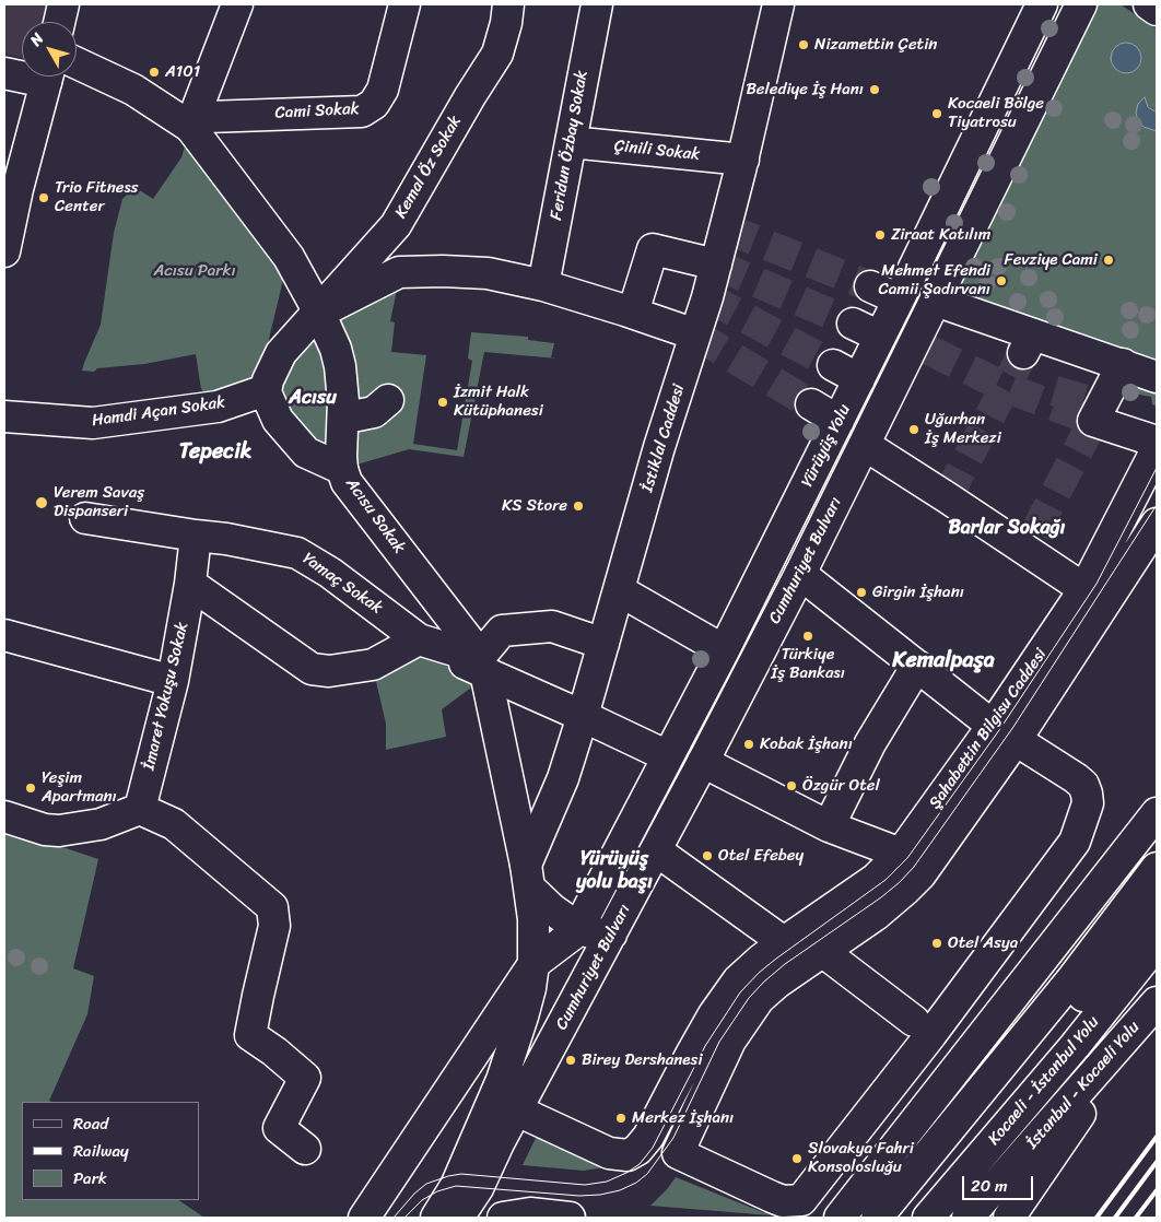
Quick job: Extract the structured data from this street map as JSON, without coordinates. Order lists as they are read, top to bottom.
{
  "streets": {
    "main road": [
      "Cami Sokak",
      "Feridun Özbay Sokak",
      "Çinili Sokak",
      "Kemal Öz Sokak",
      "Hamdi Açan Sokak",
      "İstiklal Caddesi",
      "Yürüyüş Yolu",
      "Acısu Sokak",
      "Cumhuriyet Bulvarı",
      "Yamaç Sokak",
      "İmaret Yokuşu Sokak",
      "Şahabettin Bilgisu Caddesi",
      "Kocaeli - İstanbul Yolu",
      "İstanbul - Kocaeli Yolu"
    ]
  },
  "crossings": [
    ["Cami Sokak", "Acısu Sokak"],
    ["Feridun Özbay Sokak", "Çinili Sokak"],
    ["Çinili Sokak", "İstiklal Caddesi"],
    ["Kemal Öz Sokak", "Hamdi Açan Sokak"],
    ["Kemal Öz Sokak", "Acısu Sokak"],
    ["İstiklal Caddesi", "Acısu Sokak"],
    ["İstiklal Caddesi", "Yamaç Sokak"],
    ["Yürüyüş Yolu", "Yamaç Sokak"],
    ["Acısu Sokak", "Yamaç Sokak"],
    ["Cumhuriyet Bulvarı", "Şahabettin Bilgisu Caddesi"],
    ["Yamaç Sokak", "İmaret Yokuşu Sokak"]
  ],
  "districts": [
    "Acısu",
    "Tepecik",
    "Barlar Sokağı",
    "Kemalpaşa",
    "Yürüyüş yolu başı"
  ],
  "parks": ["Acısu Parkı"],
  "places": [
    "Nizamettin Çetin",
    "A101",
    "Belediye İş Hanı",
    "Kocaeli Bölge Tiyatrosu",
    "Trio Fitness Center",
    "Ziraat Katılım",
    "Fevziye Cami",
    "Mehmet Efendi Camii Şadırvanı",
    "İzmit Halk Kütüphanesi",
    "Uğurhan İş Merkezi",
    "Verem Savaş Dispanseri",
    "KS Store",
    "Girgin İşhanı",
    "Türkiye İş Bankası",
    "Kobak İşhanı",
    "Özgür Otel",
    "Yeşim Apartmanı",
    "Otel Efebey",
    "Otel Asya",
    "Birey Dershanesi",
    "Merkez İşhanı",
    "Slovakya Fahri Konsolosluğu"
  ],
  "legend": ["Road", "Railway", "Park"],
  "scale_bar": "20 m",
  "north": "top left"
}
